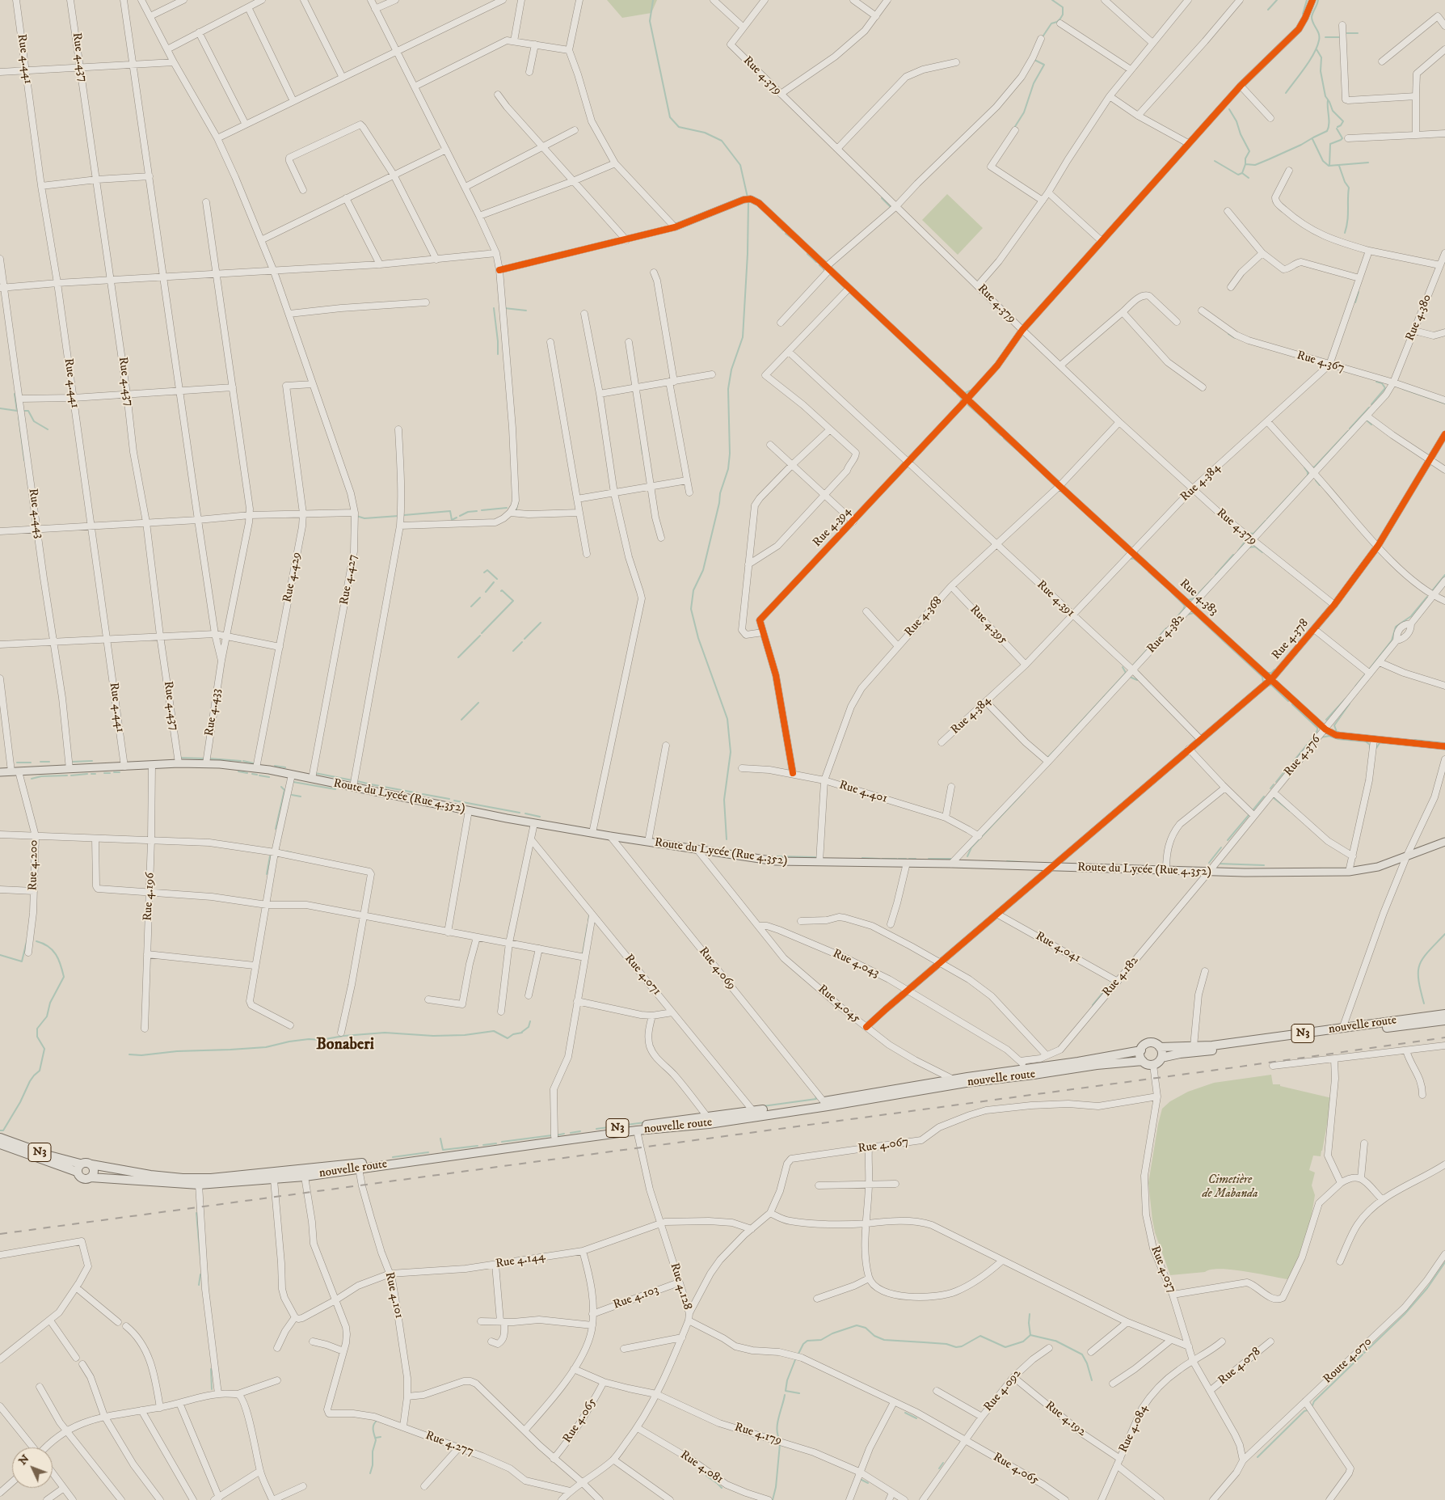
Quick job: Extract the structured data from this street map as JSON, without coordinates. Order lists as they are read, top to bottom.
{
  "streets": {
    "highway": ["nouvelle route", "N3"],
    "main road": ["Route du Lycée (Rue 4.352)"],
    "street": [
      "Rue 4.437",
      "Rue 4.441",
      "Rue 4.379",
      "Rue 4.380",
      "Rue 4.367",
      "Rue 4.384",
      "Rue 4.443",
      "Rue 4.394",
      "Rue 4.429",
      "Rue 4.427",
      "Rue 4.383",
      "Rue 4.391",
      "Rue 4.368",
      "Rue 4.395",
      "Rue 4.382",
      "Rue 4.378",
      "Rue 4.433",
      "Rue 4.376",
      "Rue 4.401",
      "Rue 4.200",
      "Rue 4.196",
      "Rue 4.041",
      "Rue 4.043",
      "Rue 4.069",
      "Rue 4.071",
      "Rue 4.182",
      "Rue 4.045",
      "Rue 4.067",
      "Rue 4.144",
      "Rue 4.037",
      "Rue 4.128",
      "Rue 4.101",
      "Rue 4.103",
      "Route 4.070",
      "Rue 4.078",
      "Rue 4.092",
      "Rue 4.192",
      "Rue 4.065",
      "Rue 4.084",
      "Rue 4.179",
      "Rue 4.277",
      "Rue 4.081"
    ]
  },
  "crossings": [
    ["Rue 4.437", "Route du Lycée (Rue 4.352)"],
    ["Rue 4.441", "Route du Lycée (Rue 4.352)"],
    ["Rue 4.379", "Rue 4.384"],
    ["Rue 4.379", "Rue 4.394"],
    ["Rue 4.379", "Rue 4.368"],
    ["Rue 4.379", "Rue 4.382"],
    ["Rue 4.379", "Rue 4.378"],
    ["Rue 4.380", "Rue 4.367"],
    ["Rue 4.380", "Rue 4.382"],
    ["Rue 4.367", "Rue 4.384"],
    ["Rue 4.367", "Rue 4.382"],
    ["Rue 4.384", "Rue 4.383"],
    ["Rue 4.384", "Rue 4.391"],
    ["Rue 4.384", "Rue 4.395"],
    ["Rue 4.443", "Route du Lycée (Rue 4.352)"],
    ["Rue 4.394", "Rue 4.383"],
    ["Rue 4.394", "Rue 4.391"],
    ["Rue 4.394", "Rue 4.401"],
    ["Rue 4.429", "Rue 4.427"],
    ["Rue 4.429", "Route du Lycée (Rue 4.352)"],
    ["Rue 4.427", "Route du Lycée (Rue 4.352)"],
    ["Rue 4.383", "Rue 4.368"],
    ["Rue 4.383", "Rue 4.382"],
    ["Rue 4.383", "Rue 4.378"],
    ["Rue 4.383", "Rue 4.376"],
    ["Rue 4.391", "Rue 4.368"],
    ["Rue 4.391", "Rue 4.382"],
    ["Rue 4.391", "Rue 4.378"],
    ["Rue 4.368", "Rue 4.395"],
    ["Rue 4.368", "Rue 4.401"],
    ["Rue 4.368", "Route du Lycée (Rue 4.352)"],
    ["Rue 4.382", "Rue 4.401"],
    ["Rue 4.382", "Route du Lycée (Rue 4.352)"],
    ["Rue 4.378", "Route du Lycée (Rue 4.352)"],
    ["Rue 4.378", "Rue 4.041"],
    ["Rue 4.378", "Rue 4.043"],
    ["Rue 4.378", "Rue 4.045"],
    ["Rue 4.433", "Route du Lycée (Rue 4.352)"],
    ["Rue 4.376", "Route du Lycée (Rue 4.352)"],
    ["Rue 4.376", "Rue 4.182"],
    ["Route du Lycée (Rue 4.352)", "Rue 4.200"],
    ["Route du Lycée (Rue 4.352)", "Rue 4.196"],
    ["Route du Lycée (Rue 4.352)", "Rue 4.069"],
    ["Route du Lycée (Rue 4.352)", "Rue 4.182"],
    ["Rue 4.041", "Rue 4.182"],
    ["Rue 4.043", "Rue 4.182"],
    ["Rue 4.043", "Rue 4.045"],
    ["Rue 4.043", "nouvelle route"],
    ["Rue 4.069", "nouvelle route"],
    ["Rue 4.071", "nouvelle route"],
    ["Rue 4.045", "nouvelle route"],
    ["nouvelle route", "N3"],
    ["nouvelle route", "Rue 4.037"],
    ["nouvelle route", "Rue 4.128"],
    ["nouvelle route", "Rue 4.101"],
    ["Rue 4.067", "Rue 4.144"],
    ["Rue 4.067", "Rue 4.037"],
    ["Rue 4.067", "Rue 4.128"],
    ["Rue 4.144", "Rue 4.128"],
    ["Rue 4.144", "Rue 4.101"],
    ["Rue 4.037", "Route 4.070"],
    ["Rue 4.037", "Rue 4.078"],
    ["Rue 4.037", "Rue 4.084"],
    ["Rue 4.128", "Rue 4.103"],
    ["Rue 4.128", "Rue 4.065"],
    ["Rue 4.128", "Rue 4.179"],
    ["Rue 4.128", "Rue 4.277"],
    ["Rue 4.128", "Rue 4.081"],
    ["Rue 4.101", "Rue 4.277"],
    ["Rue 4.092", "Rue 4.192"],
    ["Rue 4.092", "Rue 4.065"],
    ["Rue 4.192", "Rue 4.084"],
    ["Rue 4.065", "Rue 4.179"]
  ],
  "districts": ["Bonaberi"],
  "parks": ["Cimetière de Mabanda"],
  "north": "top left"
}
